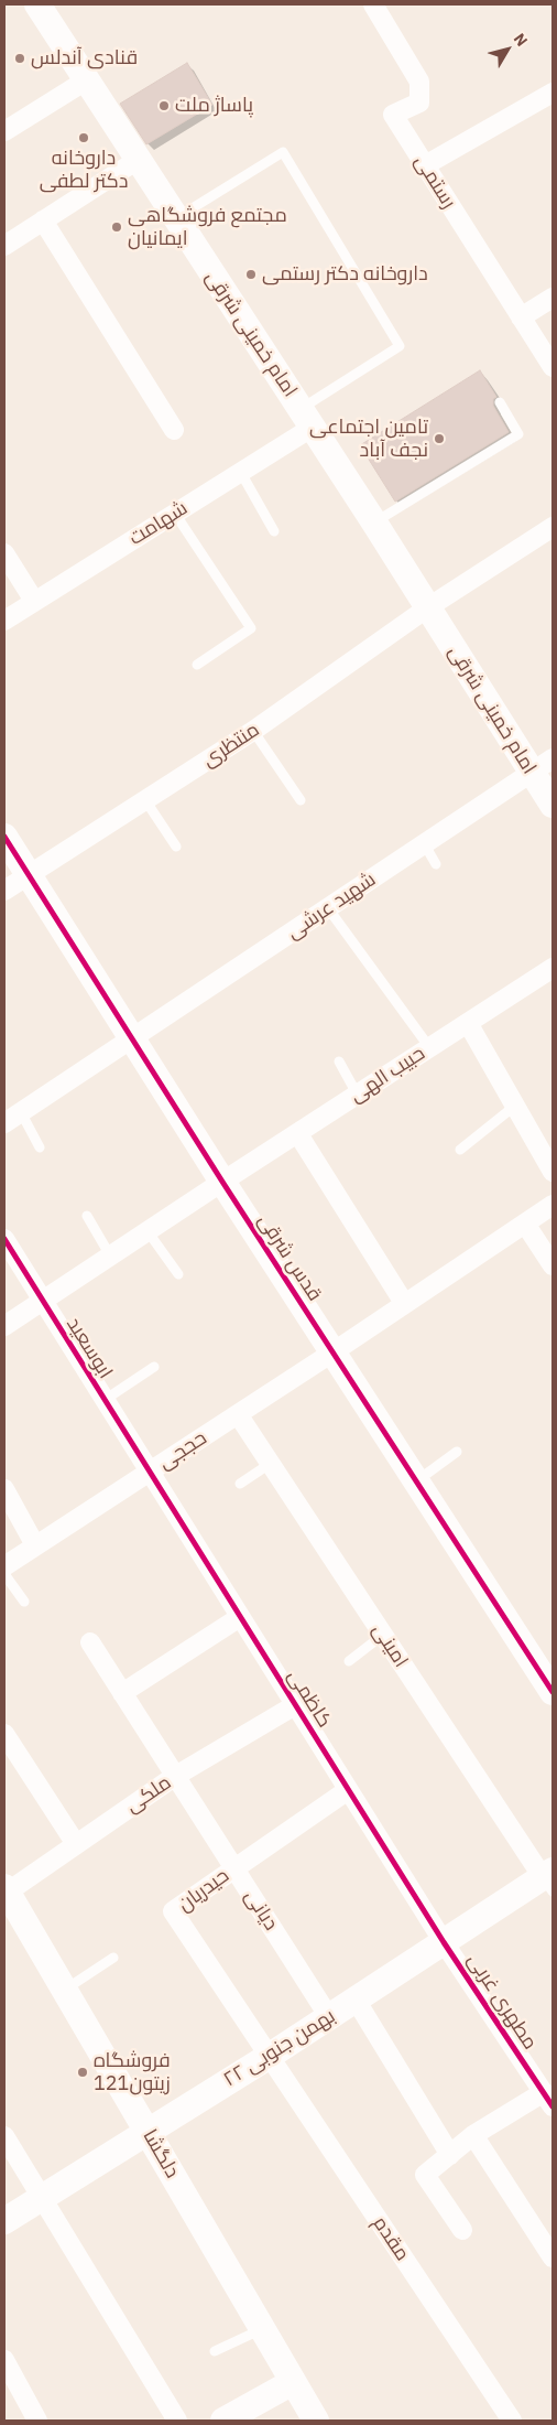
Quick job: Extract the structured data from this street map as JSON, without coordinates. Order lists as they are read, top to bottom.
{
  "streets": {
    "street": [
      "رستمی",
      "امام خمینی شرقی",
      "شهامت",
      "منتظری",
      "شهید عرشی",
      "حبیب الهی",
      "قدس شرقی",
      "ابوسعید",
      "حججی",
      "امینی",
      "کاظمی",
      "ملکی",
      "حیدریان",
      "دیانی",
      "مطهری غربی",
      "۲۲ بهمن جنوبی",
      "دلگشا",
      "مقدم"
    ]
  },
  "crossings": [
    ["امام خمینی شرقی", "شهامت"],
    ["امام خمینی شرقی", "منتظری"],
    ["امام خمینی شرقی", "شهید عرشی"],
    ["منتظری", "قدس شرقی"],
    ["شهید عرشی", "قدس شرقی"],
    ["حبیب الهی", "قدس شرقی"],
    ["حبیب الهی", "ابوسعید"],
    ["قدس شرقی", "حججی"],
    ["ابوسعید", "حججی"],
    ["ابوسعید", "کاظمی"],
    ["حججی", "امینی"],
    ["حججی", "کاظمی"],
    ["امینی", "۲۲ بهمن جنوبی"],
    ["کاظمی", "ملکی"],
    ["کاظمی", "حیدریان"],
    ["کاظمی", "مطهری غربی"],
    ["کاظمی", "۲۲ بهمن جنوبی"],
    ["ملکی", "دیانی"],
    ["ملکی", "دلگشا"],
    ["حیدریان", "دیانی"],
    ["حیدریان", "۲۲ بهمن جنوبی"],
    ["حیدریان", "مقدم"],
    ["دیانی", "۲۲ بهمن جنوبی"],
    ["مطهری غربی", "۲۲ بهمن جنوبی"],
    ["۲۲ بهمن جنوبی", "دلگشا"],
    ["۲۲ بهمن جنوبی", "مقدم"]
  ],
  "places": [
    "قنادی آندلس",
    "پاساژ ملت",
    "داروخانه دکتر لطفی",
    "مجتمع فروشگاهی ایمانیان",
    "داروخانه دکتر رستمی",
    "تامین اجتماعی نجف آباد",
    "فروشگاه زیتون121"
  ],
  "north": "top right"
}
